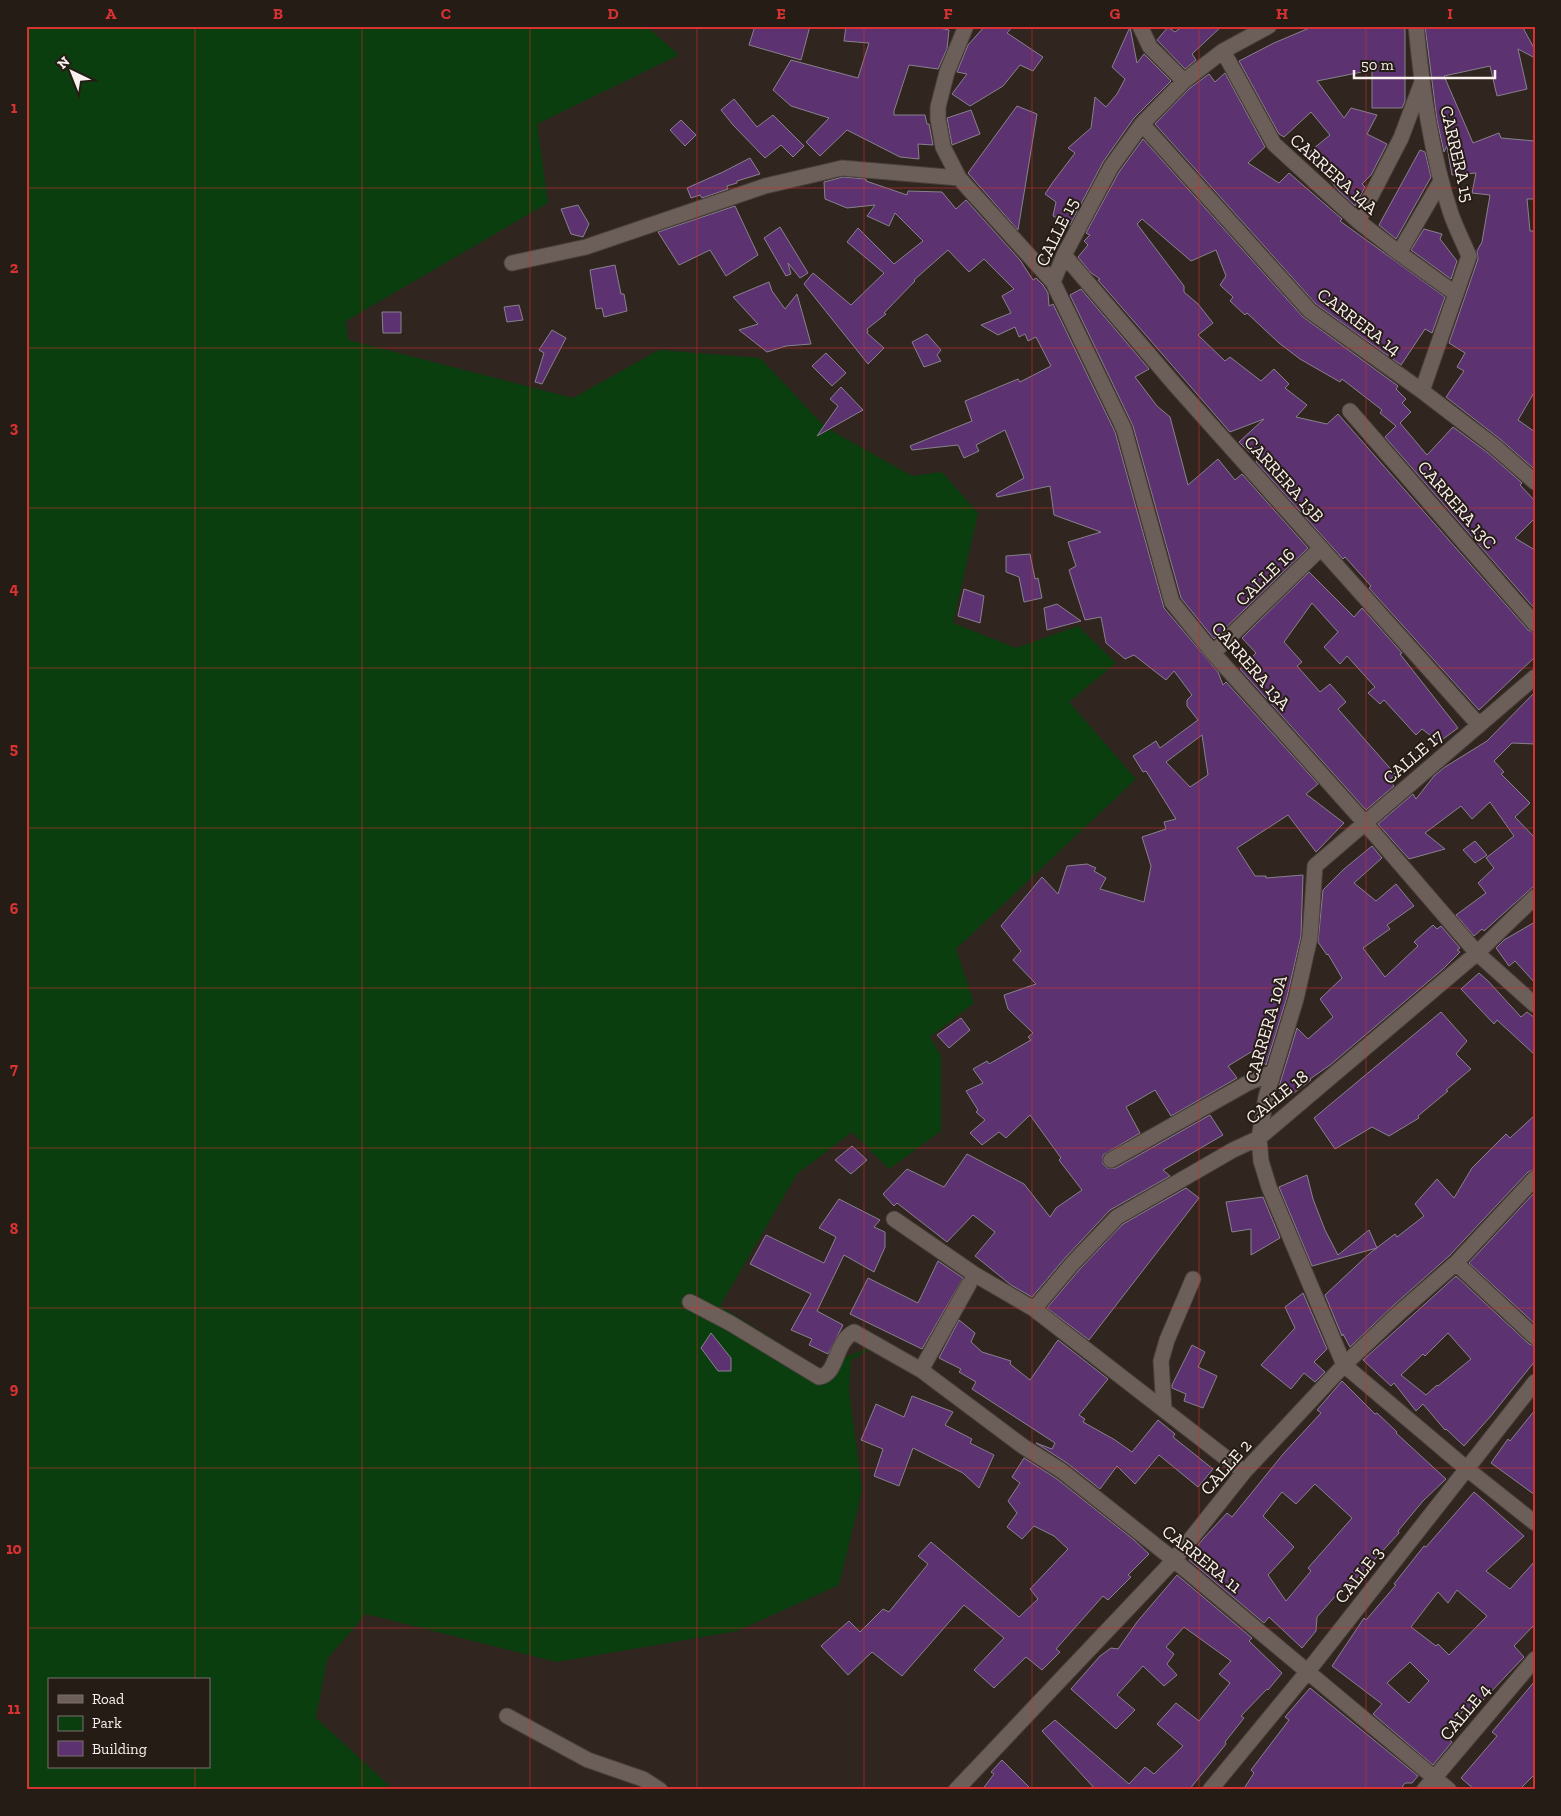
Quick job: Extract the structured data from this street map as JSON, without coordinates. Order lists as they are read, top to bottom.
{
  "streets": {
    "street": [
      "CARRERA 15",
      "CARRERA 14A",
      "CALLE 15",
      "CARRERA 14",
      "CARRERA 13B",
      "CARRERA 13C",
      "CALLE 16",
      "CARRERA 13A",
      "CALLE 17",
      "CARRERA 10A",
      "CALLE 18",
      "CALLE 2",
      "CARRERA 11",
      "CALLE 3",
      "CALLE 4"
    ]
  },
  "crossings": [
    ["CARRERA 15", "CARRERA 14A"],
    ["CARRERA 14A", "CALLE 15"],
    ["CALLE 15", "CARRERA 14"],
    ["CALLE 15", "CARRERA 13B"],
    ["CALLE 15", "CARRERA 13A"],
    ["CARRERA 13B", "CALLE 16"],
    ["CARRERA 13B", "CALLE 17"],
    ["CALLE 16", "CARRERA 13A"],
    ["CARRERA 13A", "CALLE 17"],
    ["CARRERA 13A", "CALLE 18"],
    ["CALLE 17", "CARRERA 10A"],
    ["CARRERA 10A", "CALLE 18"],
    ["CARRERA 10A", "CALLE 2"],
    ["CALLE 2", "CARRERA 11"],
    ["CARRERA 11", "CALLE 3"],
    ["CARRERA 11", "CALLE 4"]
  ],
  "legend": ["Road", "Park", "Building"],
  "scale_bar": "50 m",
  "north": "top left",
  "grid": {
    "columns": [
      "A",
      "B",
      "C",
      "D",
      "E",
      "F",
      "G",
      "H",
      "I"
    ],
    "rows": [
      "1",
      "2",
      "3",
      "4",
      "5",
      "6",
      "7",
      "8",
      "9",
      "10",
      "11"
    ]
  }
}
